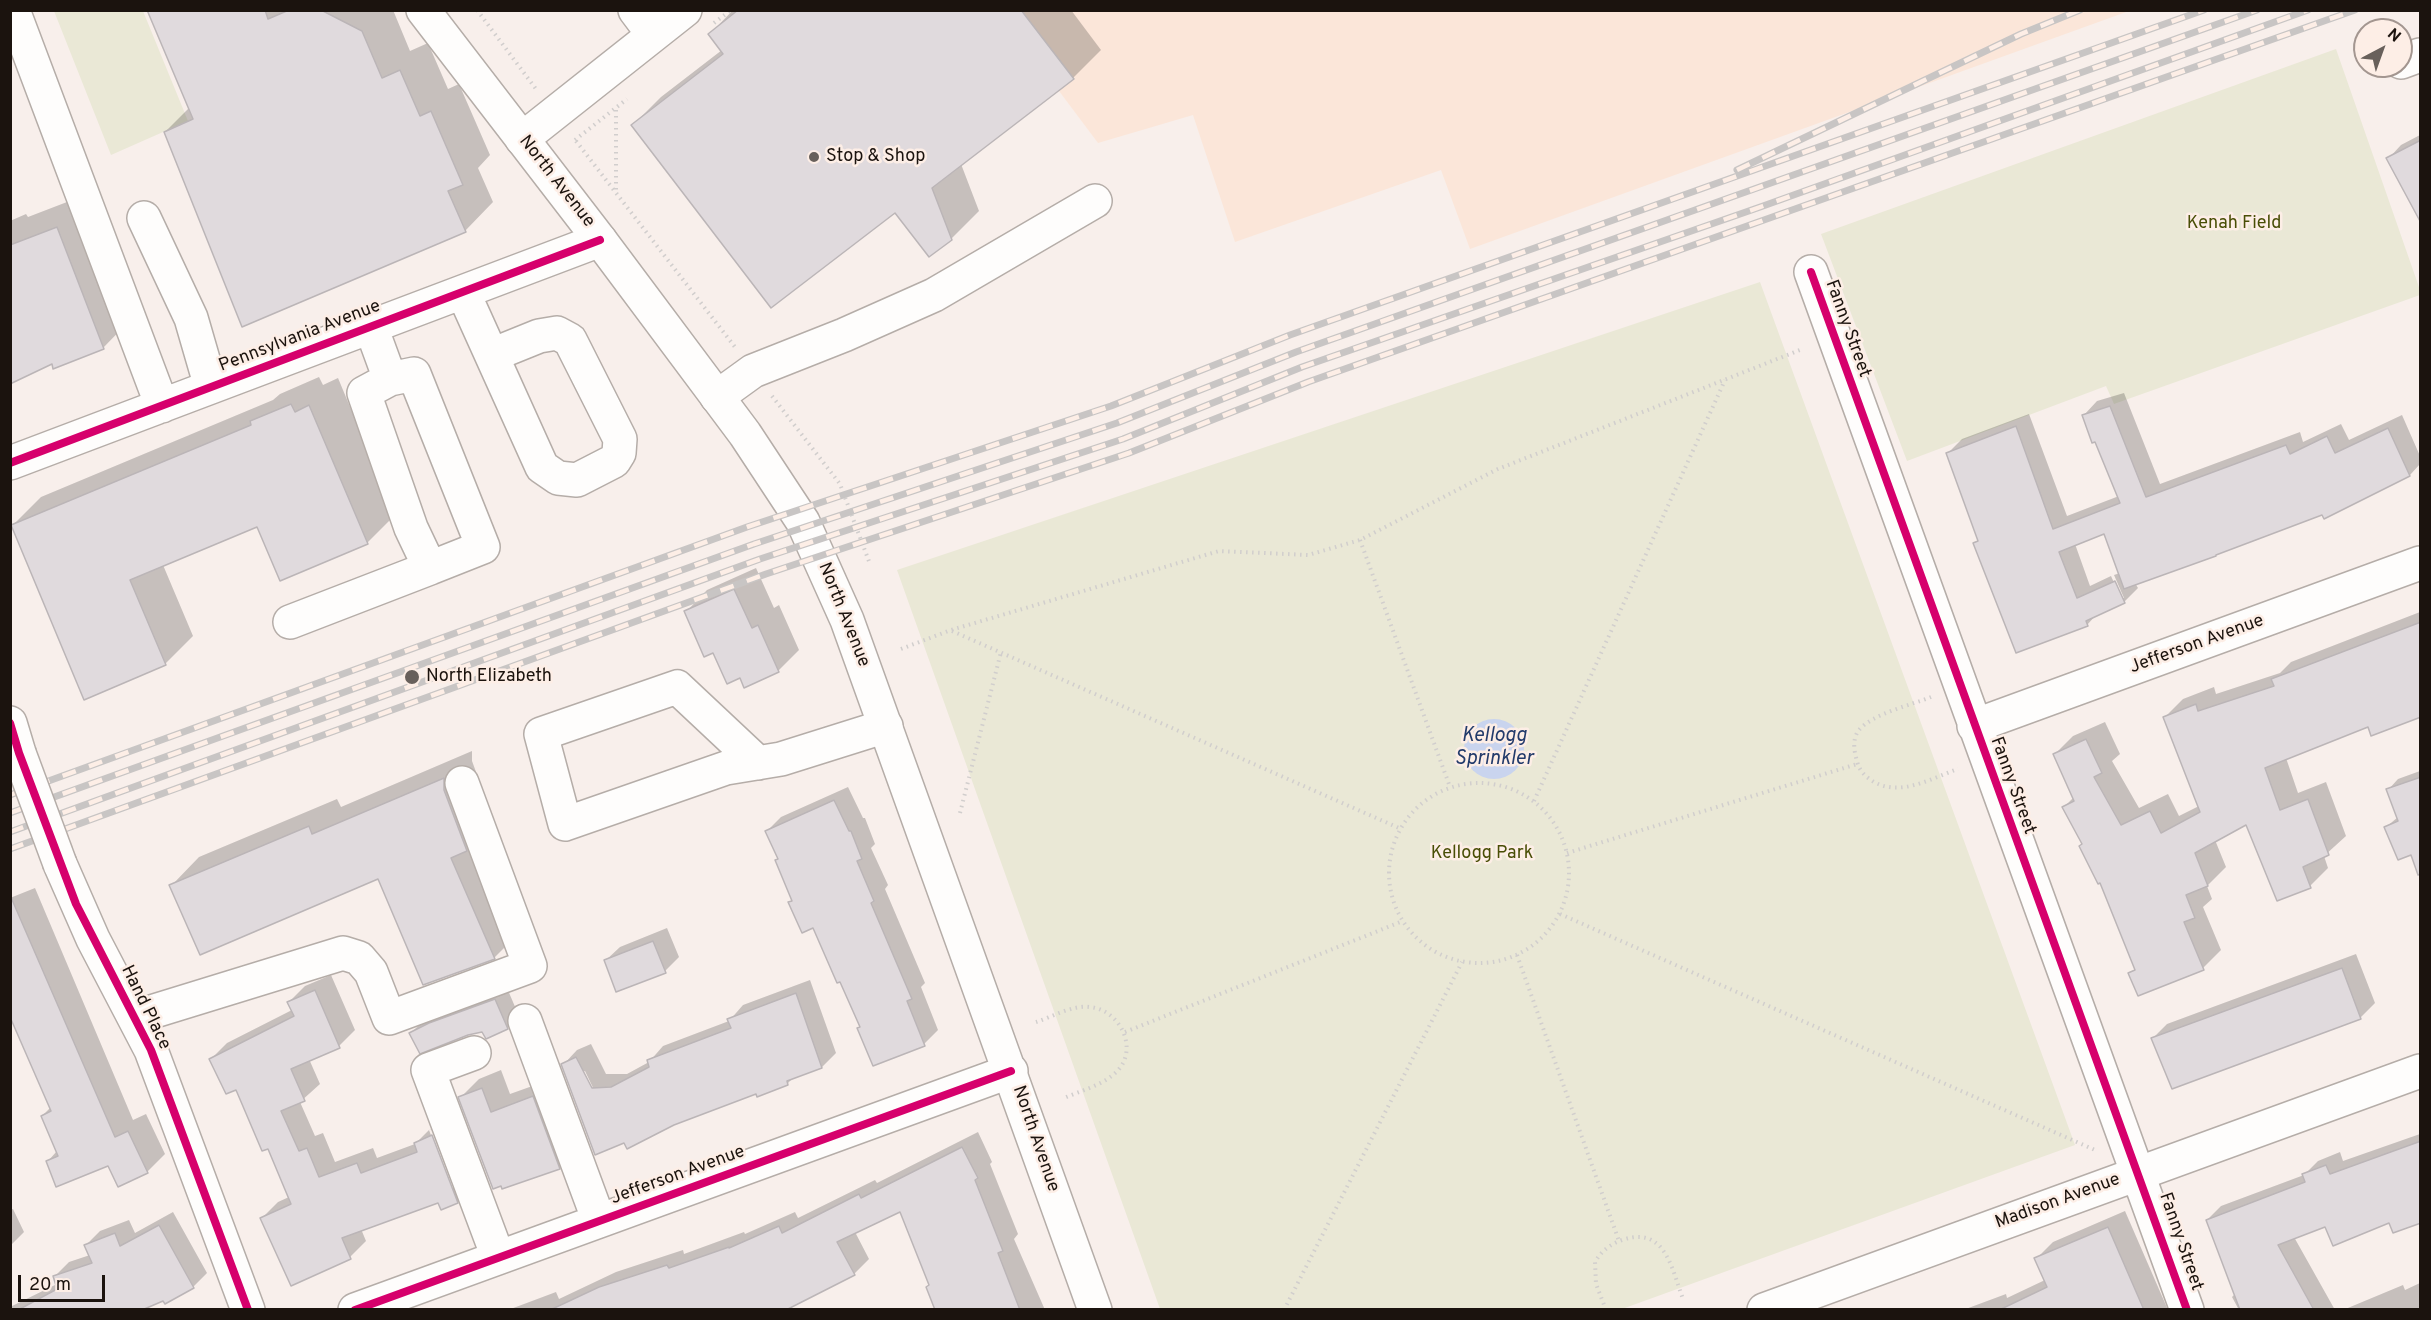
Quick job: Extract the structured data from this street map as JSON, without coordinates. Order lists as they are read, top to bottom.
{
  "streets": {
    "street": [
      "North Avenue",
      "Fanny Street",
      "Pennsylvania Avenue",
      "Jefferson Avenue",
      "Hand Place",
      "Madison Avenue"
    ]
  },
  "crossings": [
    ["North Avenue", "Pennsylvania Avenue"],
    ["North Avenue", "Jefferson Avenue"],
    ["Fanny Street", "Jefferson Avenue"],
    ["Fanny Street", "Madison Avenue"]
  ],
  "water": ["Kellogg Sprinkler"],
  "parks": ["Kenah Field", "Kellogg Park"],
  "places": ["Stop & Shop", "North Elizabeth"],
  "scale_bar": "20 m",
  "north": "top right"
}
